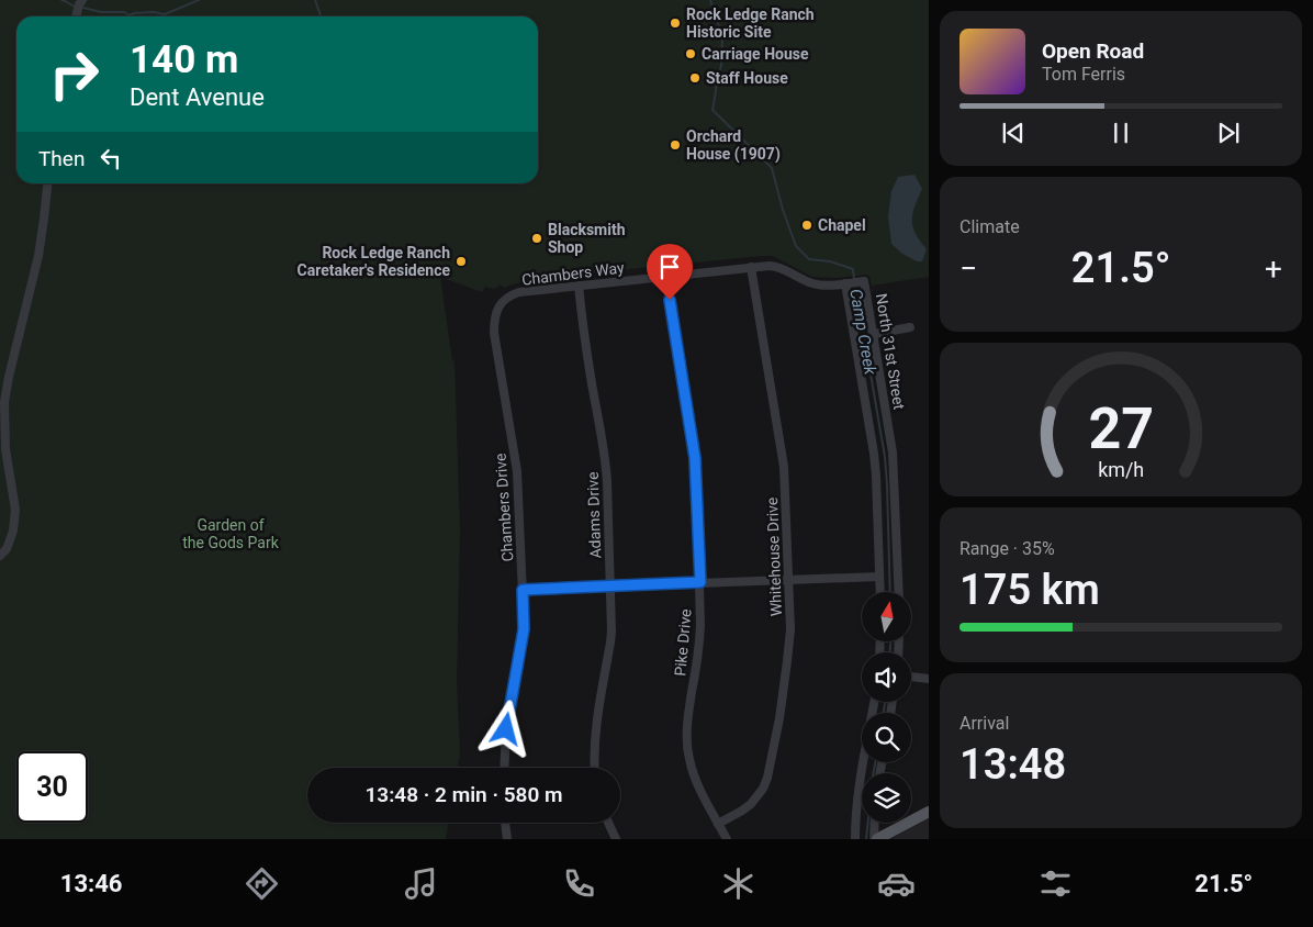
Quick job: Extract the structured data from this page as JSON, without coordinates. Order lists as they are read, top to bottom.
{
  "streets": {
    "street": [
      "Chambers Way",
      "North 31st Street",
      "Chambers Drive",
      "Adams Drive",
      "Whitehouse Drive",
      "Pike Drive"
    ]
  },
  "crossings": [
    ["Chambers Way", "North 31st Street"],
    ["Chambers Way", "Chambers Drive"],
    ["Chambers Way", "Adams Drive"],
    ["Chambers Way", "Whitehouse Drive"],
    ["Chambers Way", "Pike Drive"],
    ["Whitehouse Drive", "Pike Drive"]
  ],
  "water": ["Camp Creek"],
  "parks": ["Garden of the Gods Park"],
  "places": [
    "Rock Ledge Ranch Historic Site",
    "Carriage House",
    "Staff House",
    "Orchard House (1907)",
    "Chapel",
    "Blacksmith Shop",
    "Rock Ledge Ranch Caretaker's Residence"
  ],
  "north": "top",
  "page": {
    "turn": ["140 m", "Dent Avenue"],
    "song": ["Open Road", "Tom Ferris"],
    "then": "Then",
    "tile": [
      "Climate",
      ["Range · 35%", "175 km"],
      ["Arrival", "13:48"]
    ],
    "heat": ["−", "21.5°", "+"],
    "limit": "30",
    "trip": "13:48 · 2 min · 580 m",
    "tabs": ["13:46", "21.5°"],
    "gauge": ["27", "km/h"]
  }
}
